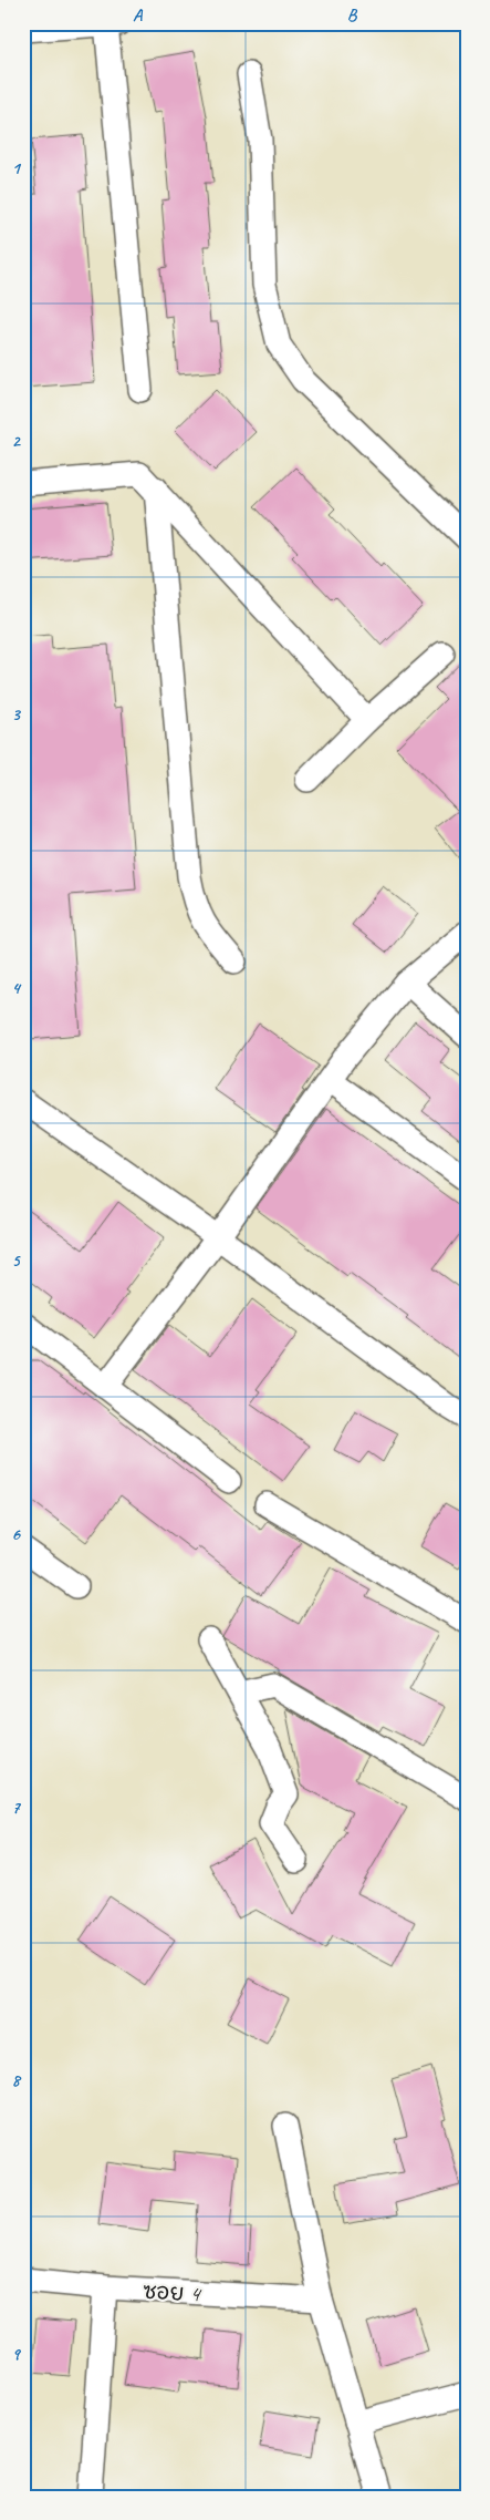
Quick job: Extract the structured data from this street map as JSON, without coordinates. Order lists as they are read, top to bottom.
{
  "streets": {
    "street": ["ซอย 4"]
  },
  "grid": {
    "columns": ["A", "B"],
    "rows": [
      "1",
      "2",
      "3",
      "4",
      "5",
      "6",
      "7",
      "8",
      "9"
    ]
  }
}
